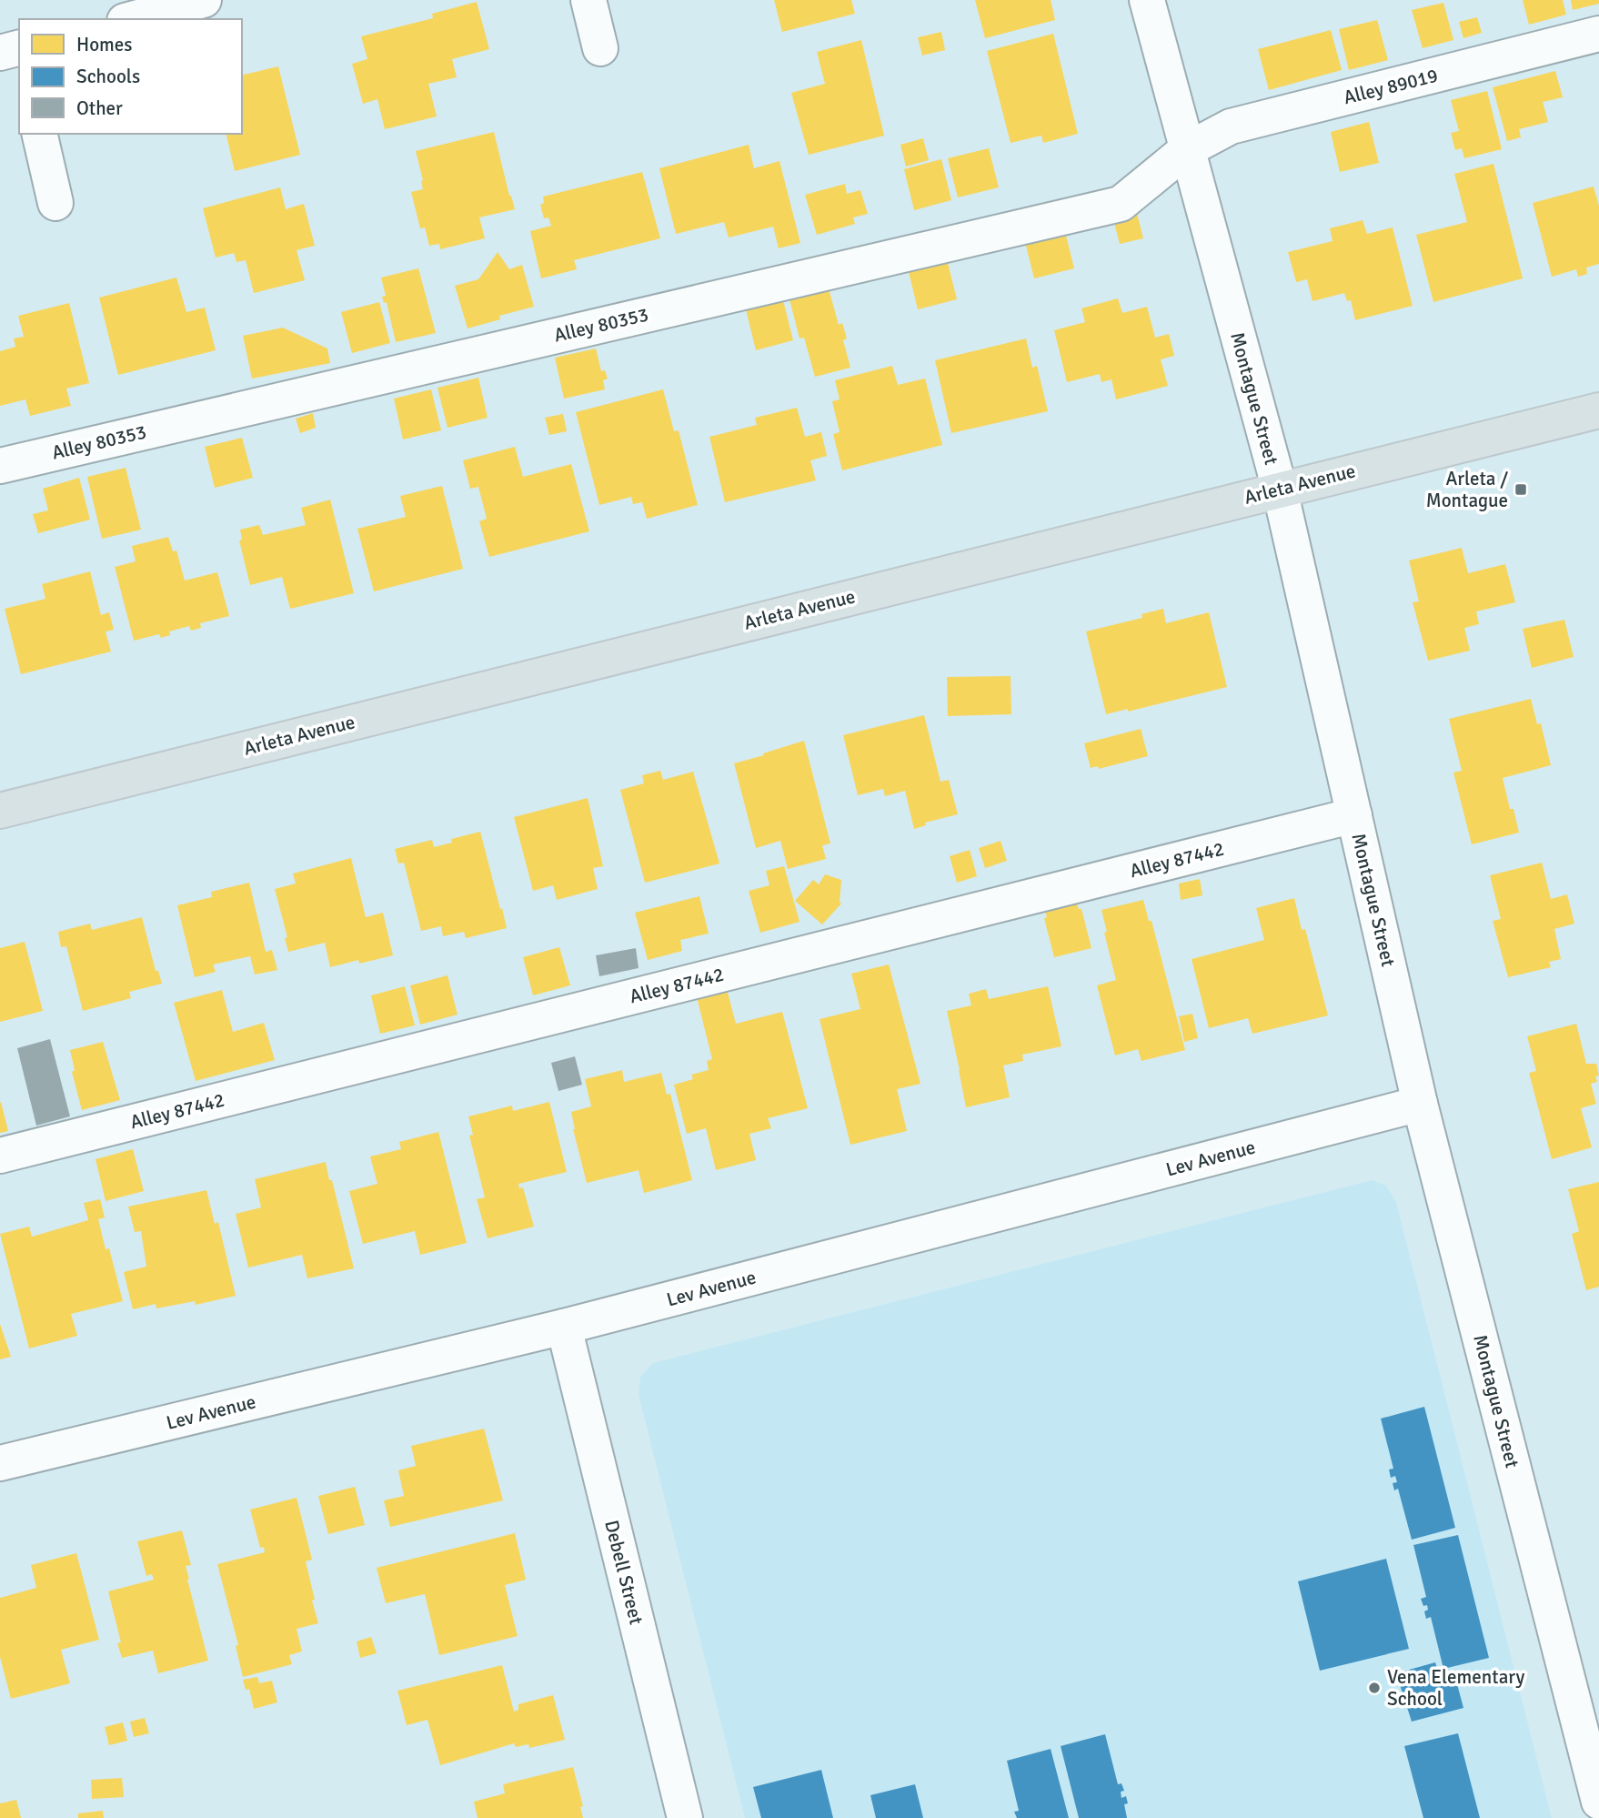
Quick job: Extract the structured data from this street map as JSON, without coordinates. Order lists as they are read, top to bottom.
{
  "streets": {
    "main road": ["Arleta Avenue"],
    "street": [
      "Alley 89019",
      "Alley 80353",
      "Montague Street",
      "Alley 87442",
      "Lev Avenue",
      "Debell Street"
    ]
  },
  "crossings": [
    ["Alley 89019", "Alley 80353"],
    ["Alley 89019", "Montague Street"],
    ["Alley 80353", "Montague Street"],
    ["Montague Street", "Arleta Avenue"],
    ["Montague Street", "Alley 87442"],
    ["Montague Street", "Lev Avenue"],
    ["Lev Avenue", "Debell Street"]
  ],
  "places": {
    "transit": ["Arleta / Montague"],
    "other": ["Vena Elementary School"]
  },
  "legend": ["Homes", "Schools", "Other"]
}
